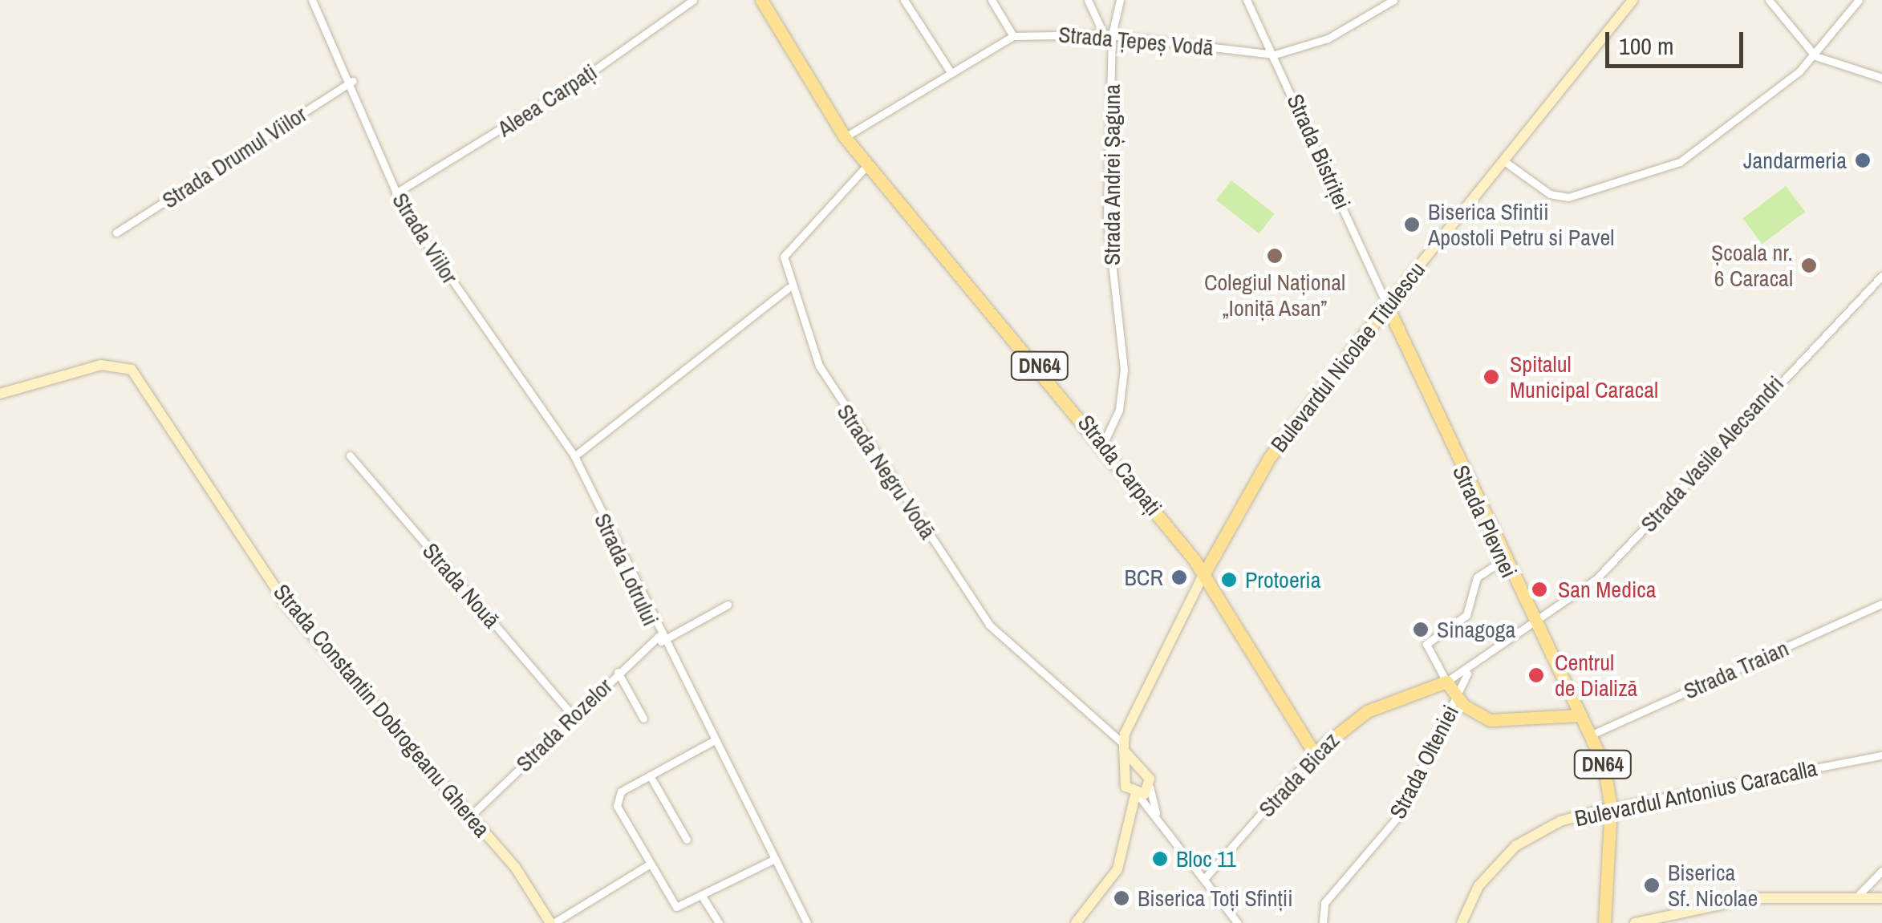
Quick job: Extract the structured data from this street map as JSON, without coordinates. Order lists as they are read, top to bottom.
{
  "streets": {
    "main road": [
      "Bulevardul Nicolae Titulescu",
      "DN64",
      "Strada Carpați",
      "Strada Plevnei",
      "Strada Constantin Dobrogeanu Gherea",
      "Strada Bicaz",
      "Bulevardul Antonius Caracalla"
    ],
    "street": [
      "Strada Țepeș Vodă",
      "Aleea Carpați",
      "Strada Bistriței",
      "Strada Drumul Viilor",
      "Strada Andrei Șaguna",
      "Strada Viilor",
      "Strada Vasile Alecsandri",
      "Strada Negru Vodă",
      "Strada Lotrului",
      "Strada Nouă",
      "Strada Traian",
      "Strada Rozelor",
      "Strada Olteniei"
    ]
  },
  "crossings": [
    ["Strada Țepeș Vodă", "Strada Bistriței"],
    ["Strada Țepeș Vodă", "Strada Andrei Șaguna"],
    ["Strada Țepeș Vodă", "Strada Carpați"],
    ["Aleea Carpați", "Strada Viilor"],
    ["Strada Bistriței", "Bulevardul Nicolae Titulescu"],
    ["Strada Bistriței", "Strada Plevnei"],
    ["Strada Drumul Viilor", "Strada Viilor"],
    ["Strada Andrei Șaguna", "Strada Carpați"],
    ["Strada Viilor", "Strada Lotrului"],
    ["Bulevardul Nicolae Titulescu", "Strada Carpați"],
    ["Bulevardul Nicolae Titulescu", "Strada Negru Vodă"],
    ["Bulevardul Nicolae Titulescu", "Strada Plevnei"],
    ["Strada Vasile Alecsandri", "Strada Plevnei"],
    ["Strada Vasile Alecsandri", "Strada Bicaz"],
    ["Strada Carpați", "Strada Negru Vodă"],
    ["Strada Carpați", "Strada Bicaz"],
    ["Strada Plevnei", "Strada Traian"],
    ["Strada Plevnei", "Strada Bicaz"],
    ["Strada Plevnei", "Bulevardul Antonius Caracalla"],
    ["Strada Lotrului", "Strada Rozelor"],
    ["Strada Nouă", "Strada Rozelor"],
    ["Strada Constantin Dobrogeanu Gherea", "Strada Rozelor"],
    ["Strada Olteniei", "Strada Bicaz"]
  ],
  "places": [
    "Jandarmeria",
    "Biserica Sfintii Apostoli Petru si Pavel",
    "Colegiul Național „Ioniță Asan”",
    "Școala nr. 6 Caracal",
    "Spitalul Municipal Caracal",
    "BCR",
    "Protoeria",
    "San Medica",
    "Sinagoga",
    "Centrul de Dializă",
    "Bloc 11",
    "Biserica Sf. Nicolae",
    "Biserica Toți Sfinții"
  ],
  "scale_bar": "100 m"
}
